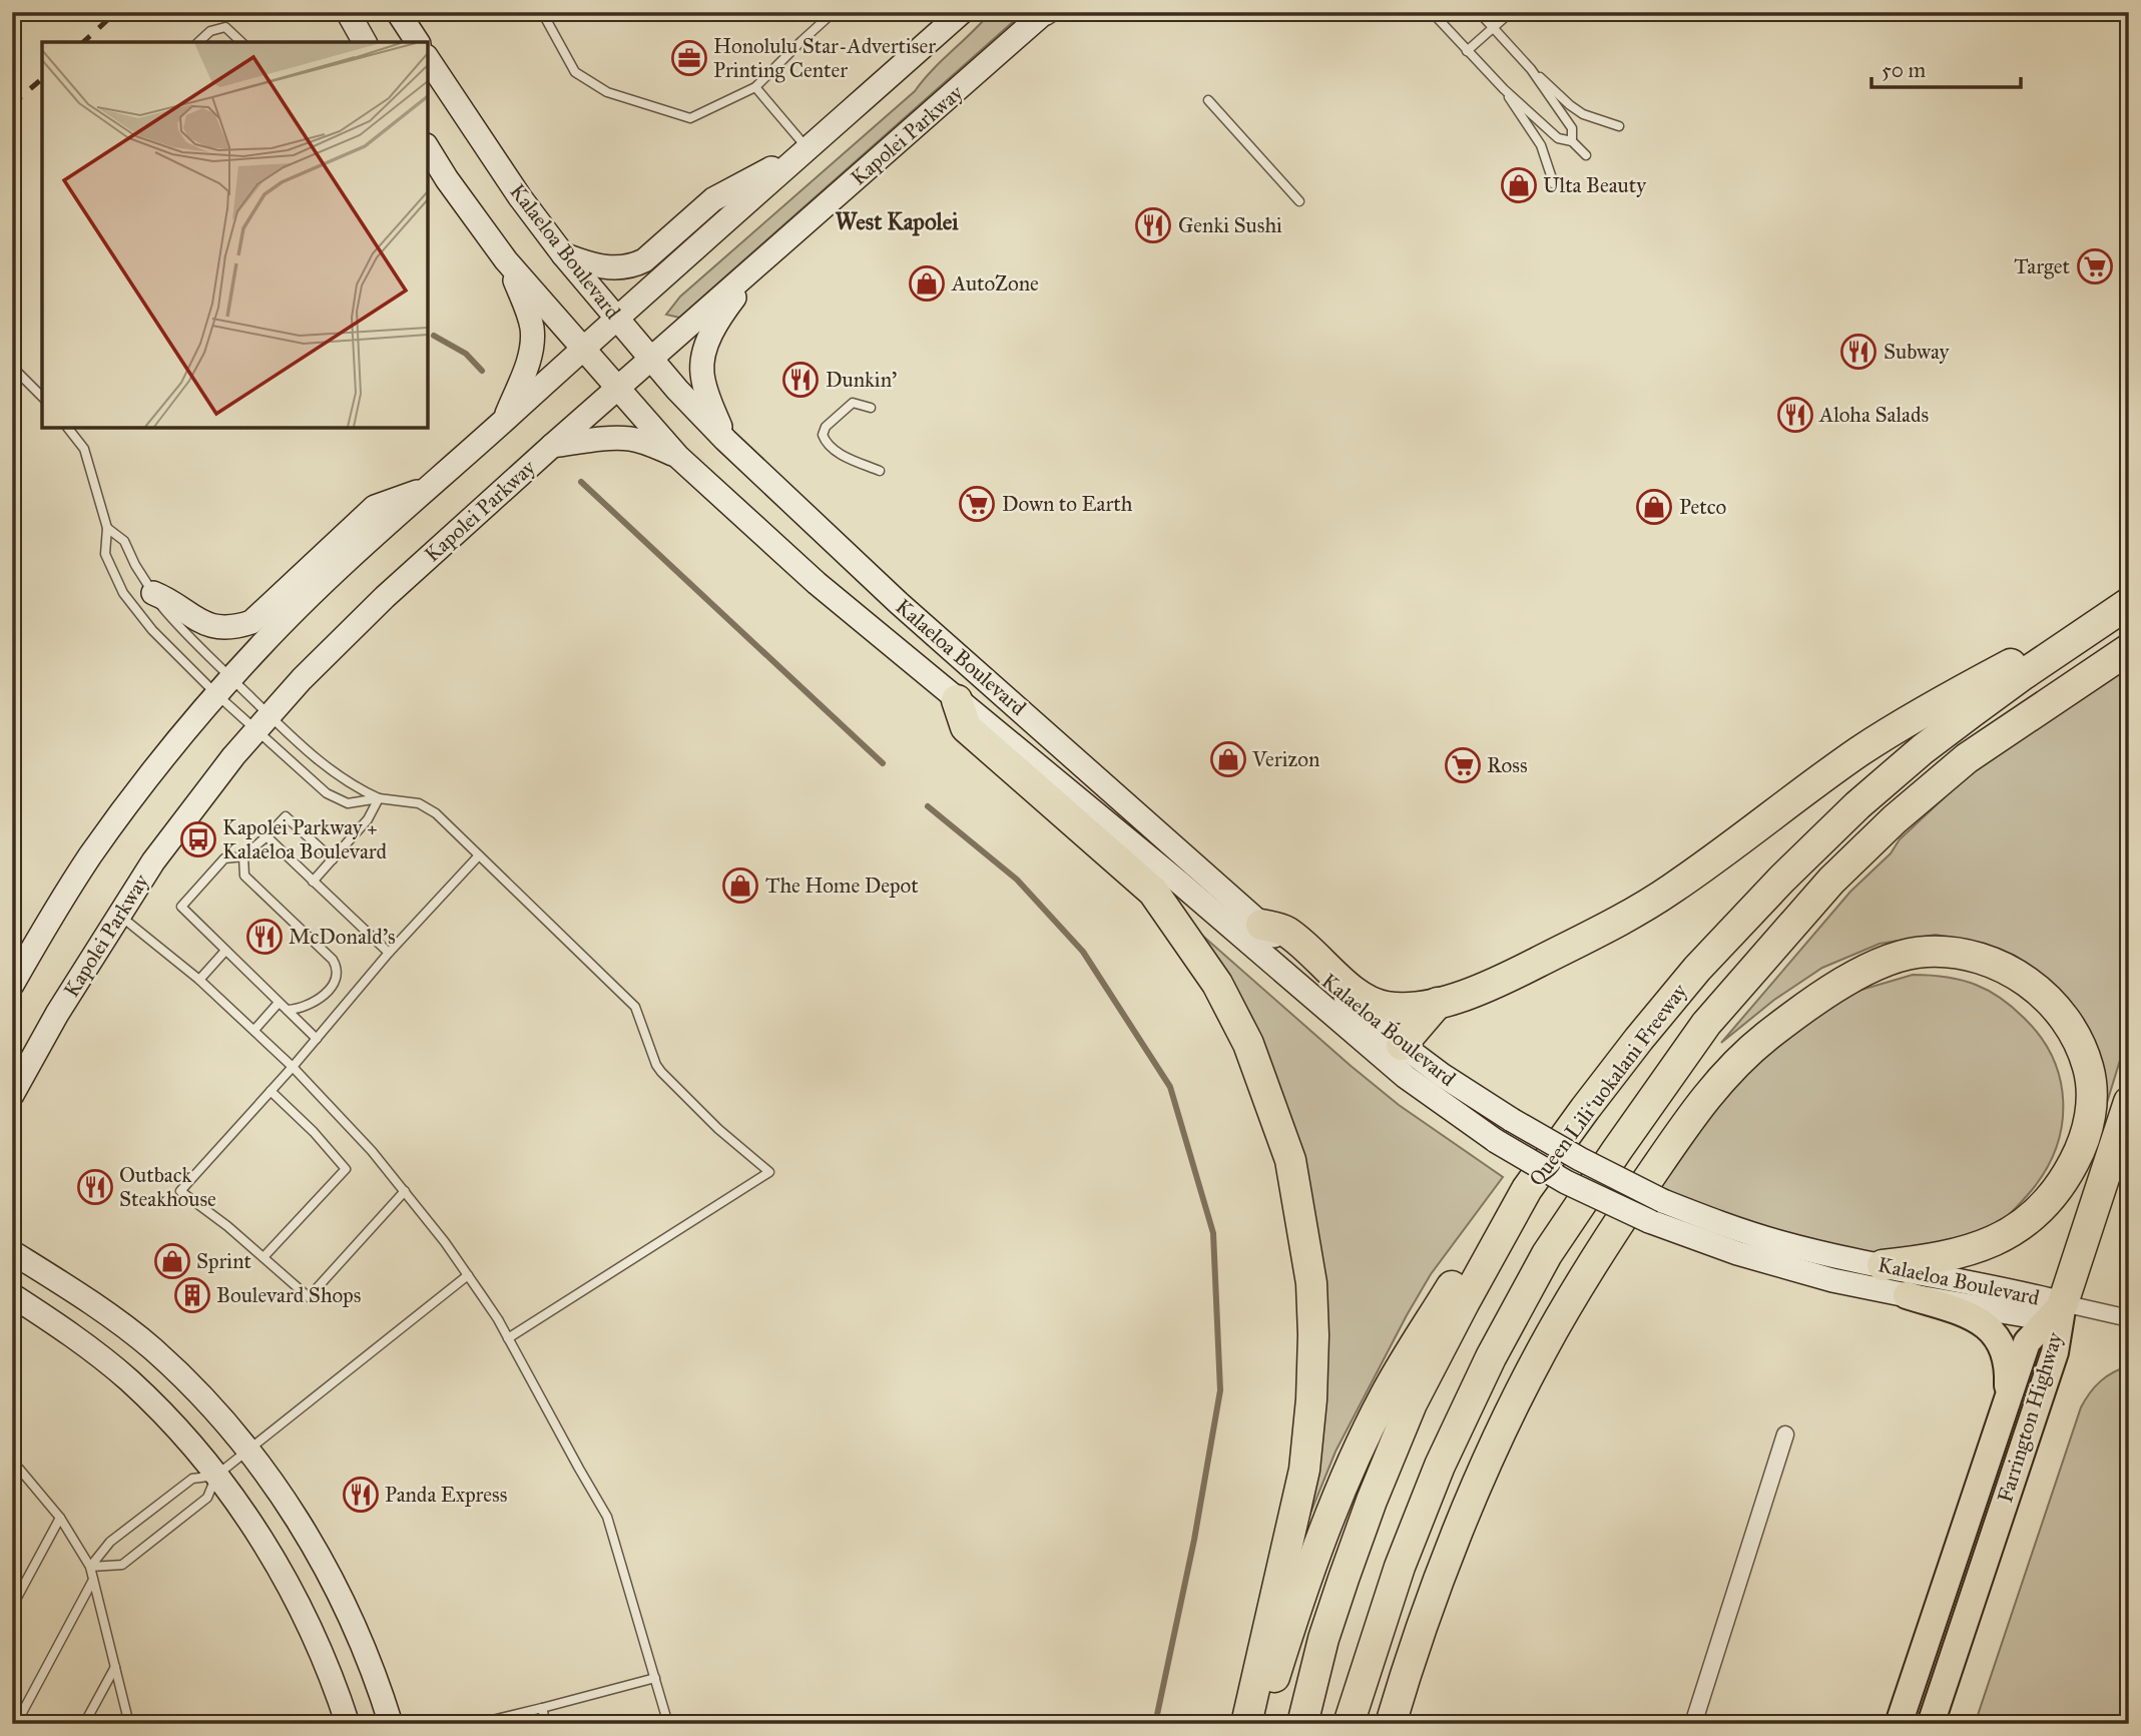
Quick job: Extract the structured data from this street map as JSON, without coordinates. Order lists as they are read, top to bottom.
{
  "streets": {
    "highway": ["Queen Liliʻuokalani Freeway"],
    "main road": ["Kapolei Parkway", "Kalaeloa Boulevard", "Farrington Highway"]
  },
  "crossings": [
    ["Kapolei Parkway", "Kalaeloa Boulevard"],
    ["Kalaeloa Boulevard", "Farrington Highway"]
  ],
  "districts": ["West Kapolei"],
  "places": {
    "office": ["Honolulu Star-Advertiser Printing Center"],
    "shop": [
      "Ulta Beauty",
      "AutoZone",
      "Petco",
      "Verizon",
      "The Home Depot",
      "Sprint"
    ],
    "restaurant": [
      "Genki Sushi",
      "Subway",
      "Dunkin'",
      "Aloha Salads",
      "McDonald's",
      "Outback Steakhouse",
      "Panda Express"
    ],
    "supermarket": ["Target", "Down to Earth", "Ross"],
    "bus stop": ["Kapolei Parkway + Kalaeloa Boulevard"],
    "building": ["Boulevard Shops"]
  },
  "scale_bar": "50 m"
}
